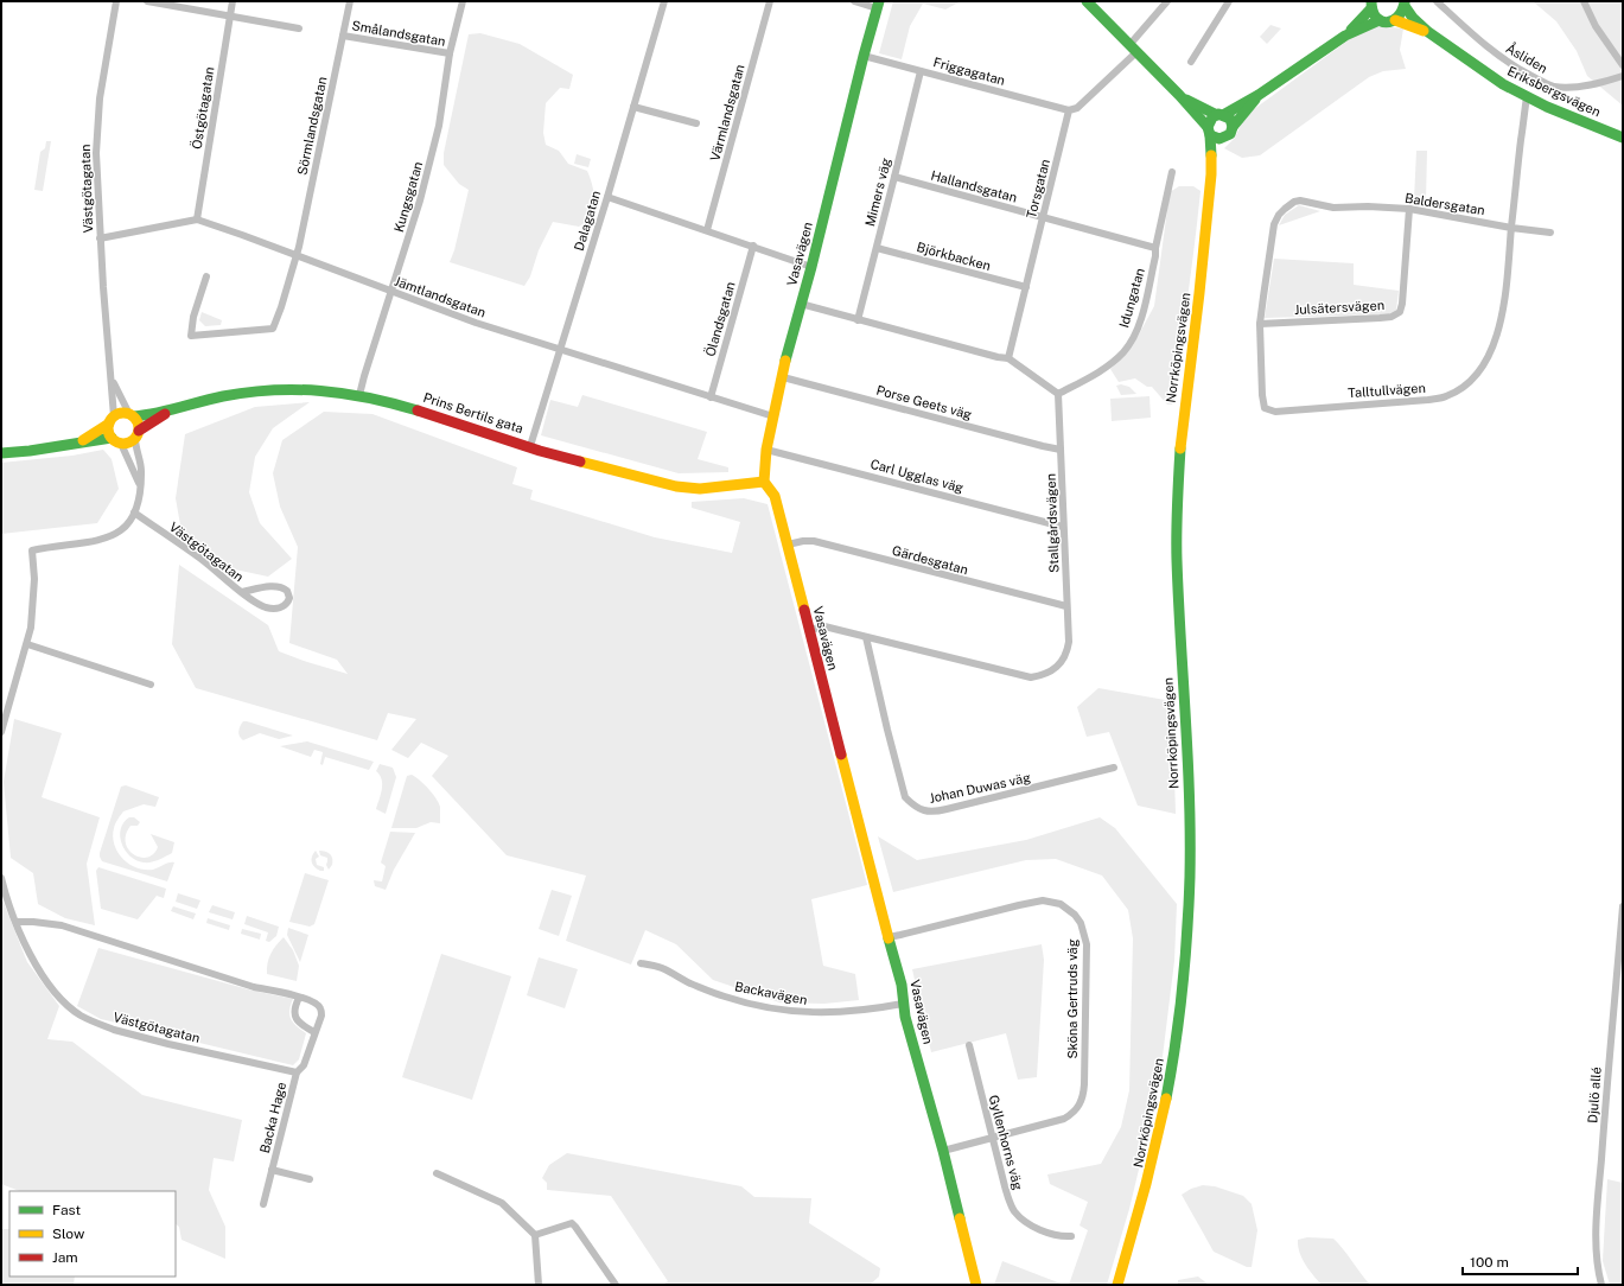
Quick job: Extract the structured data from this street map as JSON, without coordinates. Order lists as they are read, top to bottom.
{
  "streets": {
    "street": [
      "Smålandsgatan",
      "Åsliden",
      "Friggagatan",
      "Eriksbergsvägen",
      "Östgötagatan",
      "Värmlandsgatan",
      "Sörmlandsgatan",
      "Hallandsgatan",
      "Västgötagatan",
      "Torsgatan",
      "Mimers väg",
      "Kungsgatan",
      "Baldersgatan",
      "Dalagatan",
      "Vasavägen",
      "Björkbacken",
      "Jämtlandsgatan",
      "Idungatan",
      "Julsätersvägen",
      "Ölandsgatan",
      "Norrköpingsvägen",
      "Talltullvägen",
      "Porse Geets väg",
      "Prins Bertils gata",
      "Carl Ugglas väg",
      "Stallgårdsvägen",
      "Gärdesgatan",
      "Johan Duwas väg",
      "Backavägen",
      "Sköna Gertruds väg",
      "Djulö allé",
      "Backa Hage",
      "Gyllenhorns väg"
    ]
  },
  "crossings": [
    ["Smålandsgatan", "Sörmlandsgatan"],
    ["Smålandsgatan", "Kungsgatan"],
    ["Friggagatan", "Torsgatan"],
    ["Friggagatan", "Mimers väg"],
    ["Friggagatan", "Vasavägen"],
    ["Eriksbergsvägen", "Talltullvägen"],
    ["Östgötagatan", "Jämtlandsgatan"],
    ["Sörmlandsgatan", "Jämtlandsgatan"],
    ["Hallandsgatan", "Torsgatan"],
    ["Hallandsgatan", "Mimers väg"],
    ["Hallandsgatan", "Idungatan"],
    ["Västgötagatan", "Jämtlandsgatan"],
    ["Västgötagatan", "Prins Bertils gata"],
    ["Västgötagatan", "Backa Hage"],
    ["Torsgatan", "Björkbacken"],
    ["Mimers väg", "Björkbacken"],
    ["Kungsgatan", "Jämtlandsgatan"],
    ["Kungsgatan", "Prins Bertils gata"],
    ["Baldersgatan", "Julsätersvägen"],
    ["Baldersgatan", "Talltullvägen"],
    ["Dalagatan", "Jämtlandsgatan"],
    ["Dalagatan", "Prins Bertils gata"],
    ["Vasavägen", "Jämtlandsgatan"],
    ["Vasavägen", "Porse Geets väg"],
    ["Vasavägen", "Prins Bertils gata"],
    ["Vasavägen", "Carl Ugglas väg"],
    ["Vasavägen", "Stallgårdsvägen"],
    ["Vasavägen", "Gärdesgatan"],
    ["Vasavägen", "Backavägen"],
    ["Vasavägen", "Sköna Gertruds väg"],
    ["Jämtlandsgatan", "Ölandsgatan"],
    ["Idungatan", "Stallgårdsvägen"],
    ["Julsätersvägen", "Talltullvägen"],
    ["Porse Geets väg", "Stallgårdsvägen"],
    ["Carl Ugglas väg", "Stallgårdsvägen"],
    ["Stallgårdsvägen", "Gärdesgatan"],
    ["Stallgårdsvägen", "Johan Duwas väg"],
    ["Sköna Gertruds väg", "Gyllenhorns väg"]
  ],
  "legend": ["Fast", "Slow", "Jam"],
  "scale_bar": "100 m"
}
